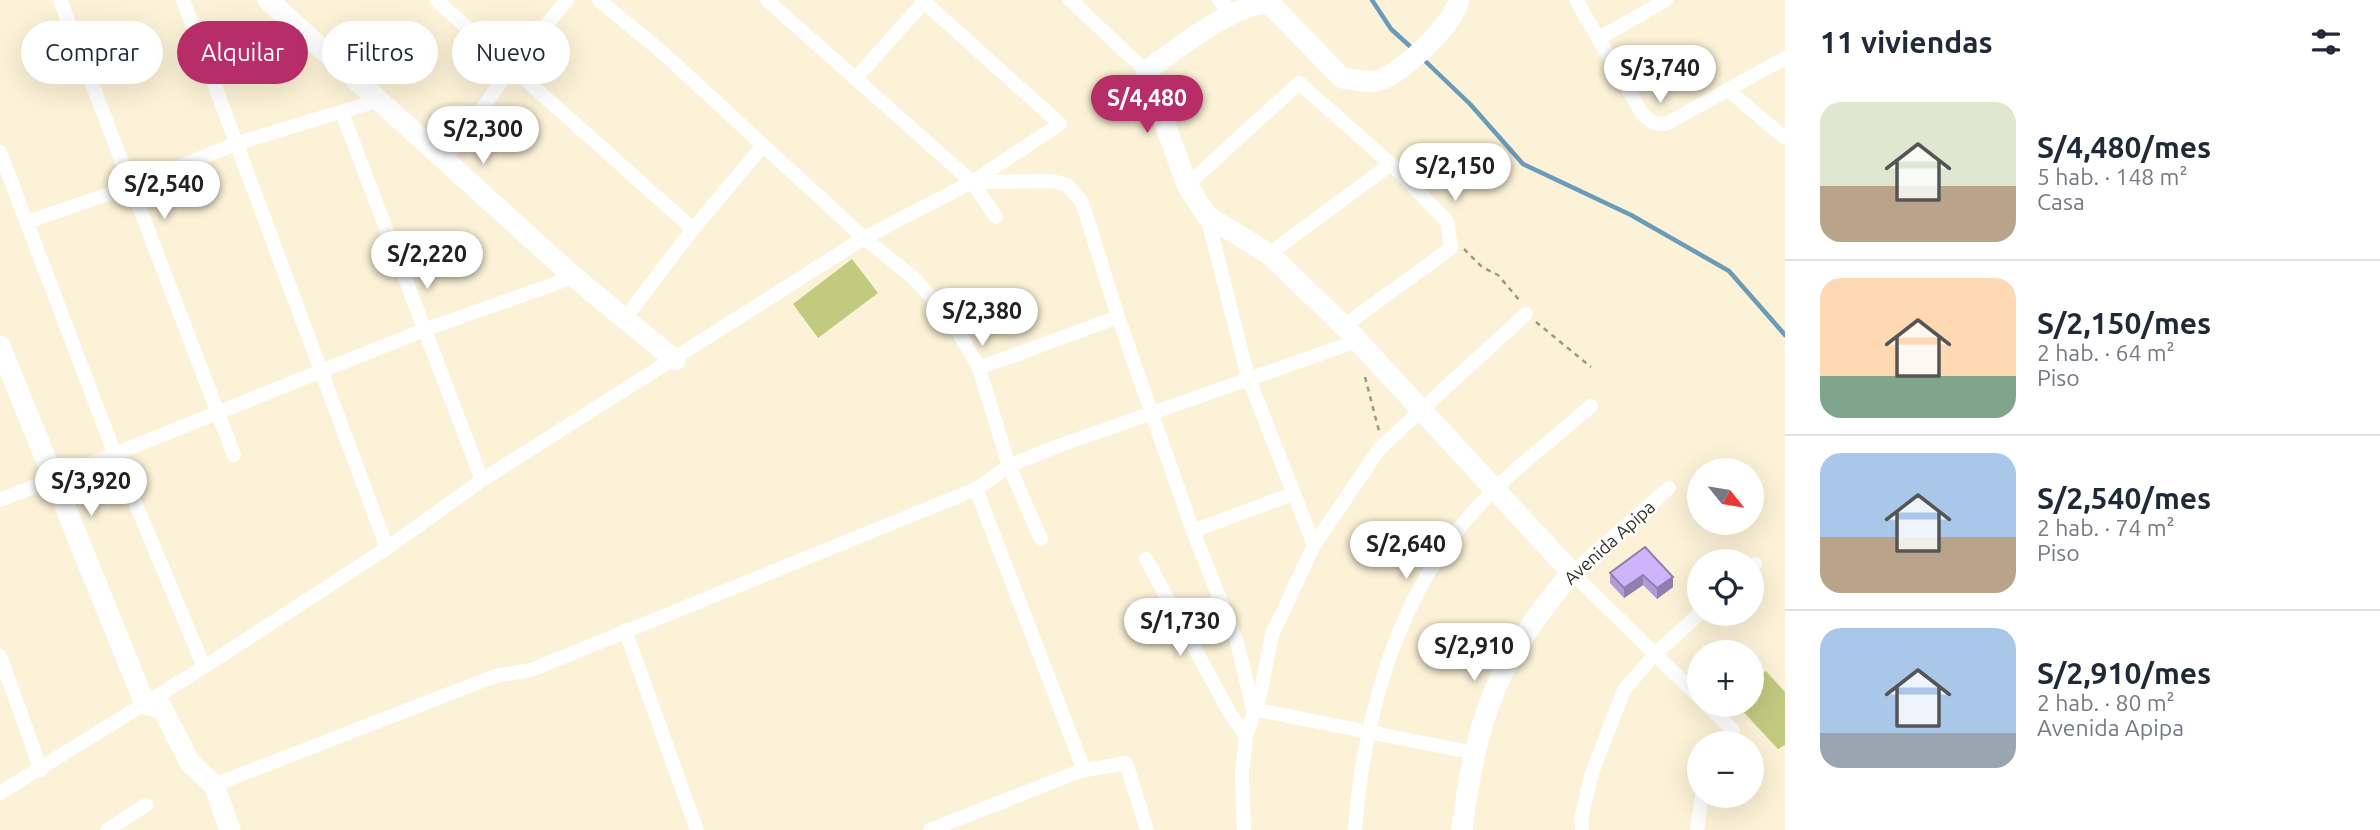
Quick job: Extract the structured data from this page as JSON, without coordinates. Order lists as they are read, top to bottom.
{
  "streets": {
    "street": ["Avenida Apipa"]
  },
  "north": "bottom right",
  "page": {
    "heading": "11 viviendas",
    "chip": [
      "Comprar",
      "Alquilar",
      "Filtros",
      "Nuevo"
    ],
    "price": [
      "S/3,740",
      "S/4,480",
      "S/2,300",
      "S/2,150",
      "S/2,540",
      "S/2,220",
      "S/2,380",
      "S/3,920",
      "S/2,640",
      "S/1,730",
      "S/2,910"
    ],
    "list": [
      {
        "name": "S/4,480/mes",
        "note": "5 hab. · 148 m² · Casa"
      },
      {
        "name": "S/2,150/mes",
        "note": "2 hab. · 64 m² · Piso"
      },
      {
        "name": "S/2,540/mes",
        "note": "2 hab. · 74 m² · Piso"
      },
      {
        "name": "S/2,910/mes",
        "note": "2 hab. · 80 m² · Avenida Apipa"
      }
    ],
    "map_buttons": ["+", "−"]
  }
}
